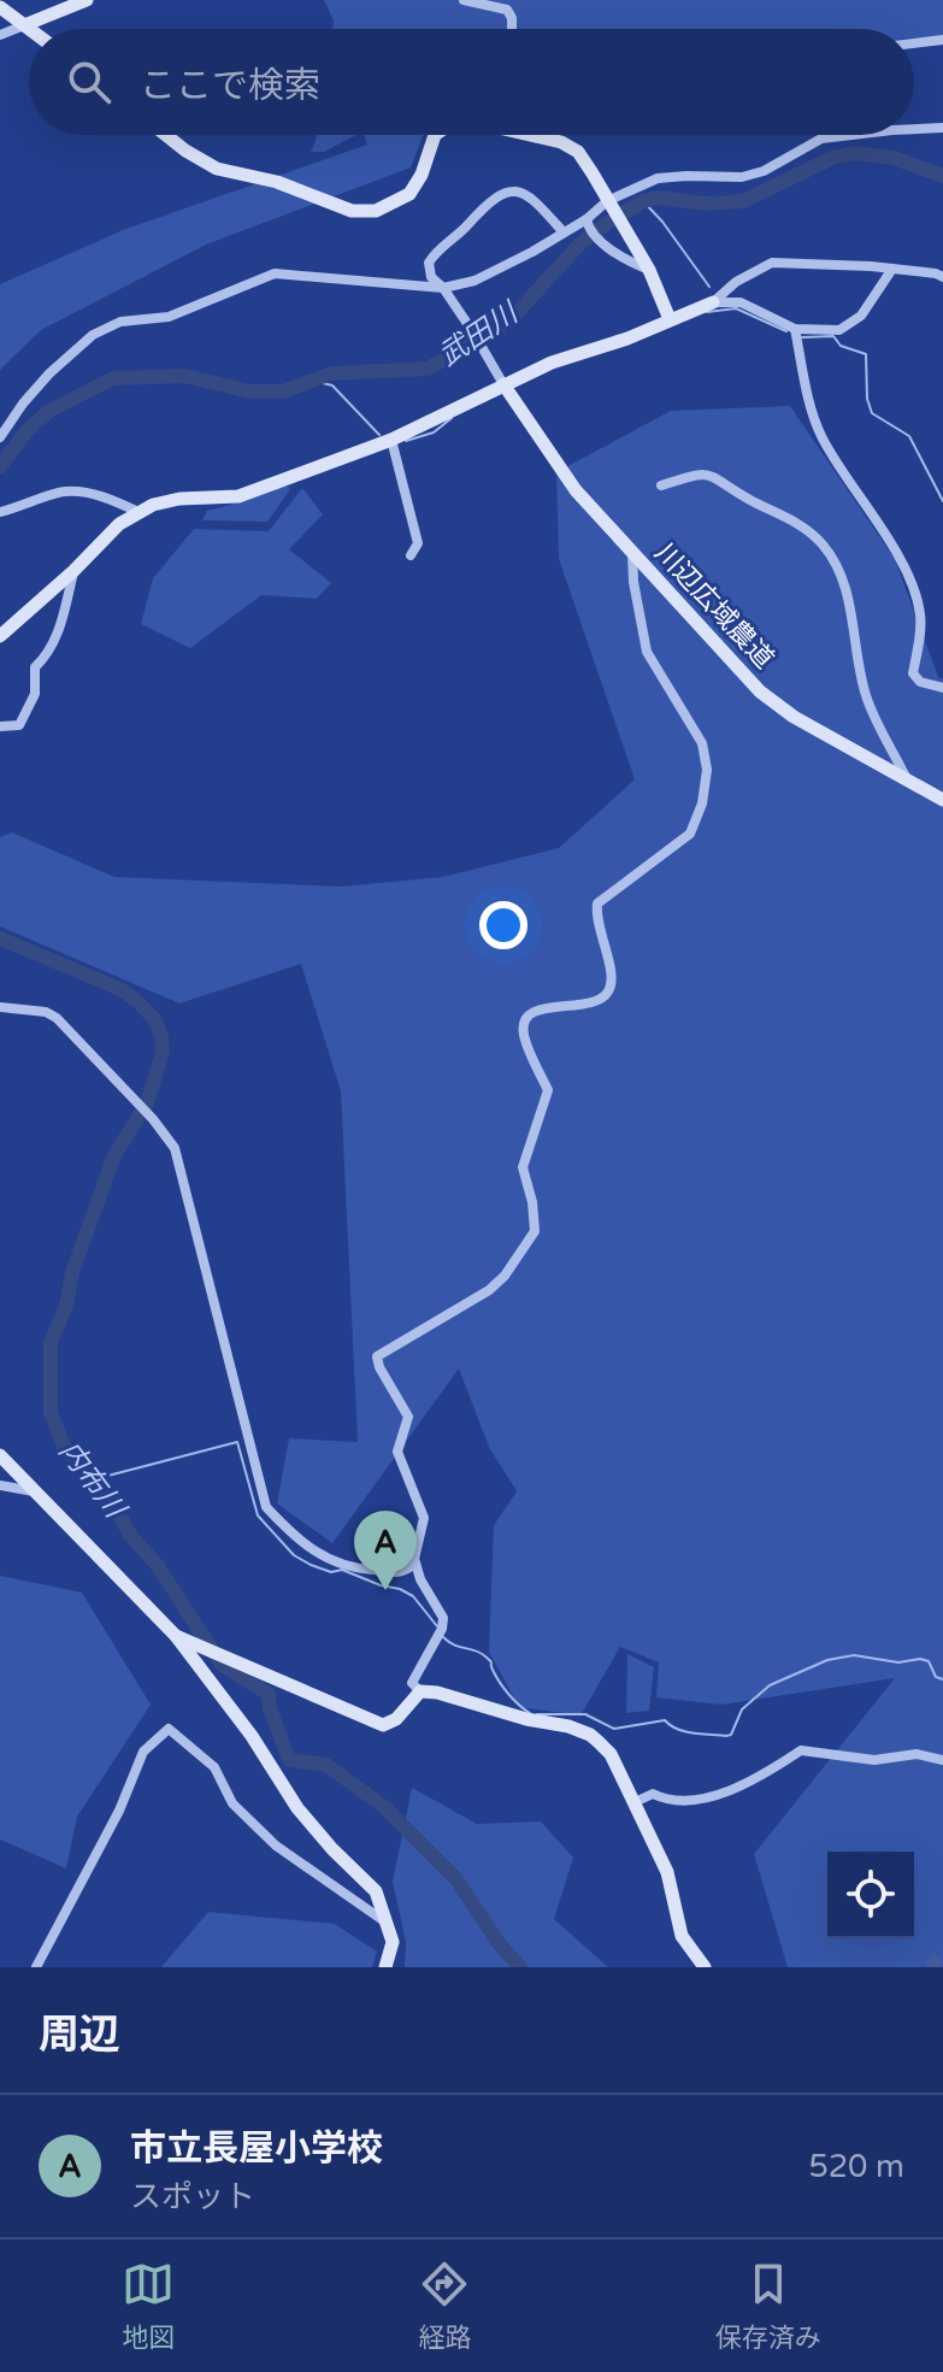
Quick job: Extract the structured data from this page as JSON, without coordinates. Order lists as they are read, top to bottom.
{
  "streets": {
    "street": ["川辺広域農道"]
  },
  "water": ["武田川", "内布川"],
  "page": {
    "search": "ここで検索",
    "pins": "A",
    "heading": "周辺",
    "list": [
      {
        "mark": "A",
        "name": "市立長屋小学校",
        "note": "スポット",
        "value": "520 m"
      }
    ],
    "nav": ["地図", "経路", "保存済み"]
  }
}
